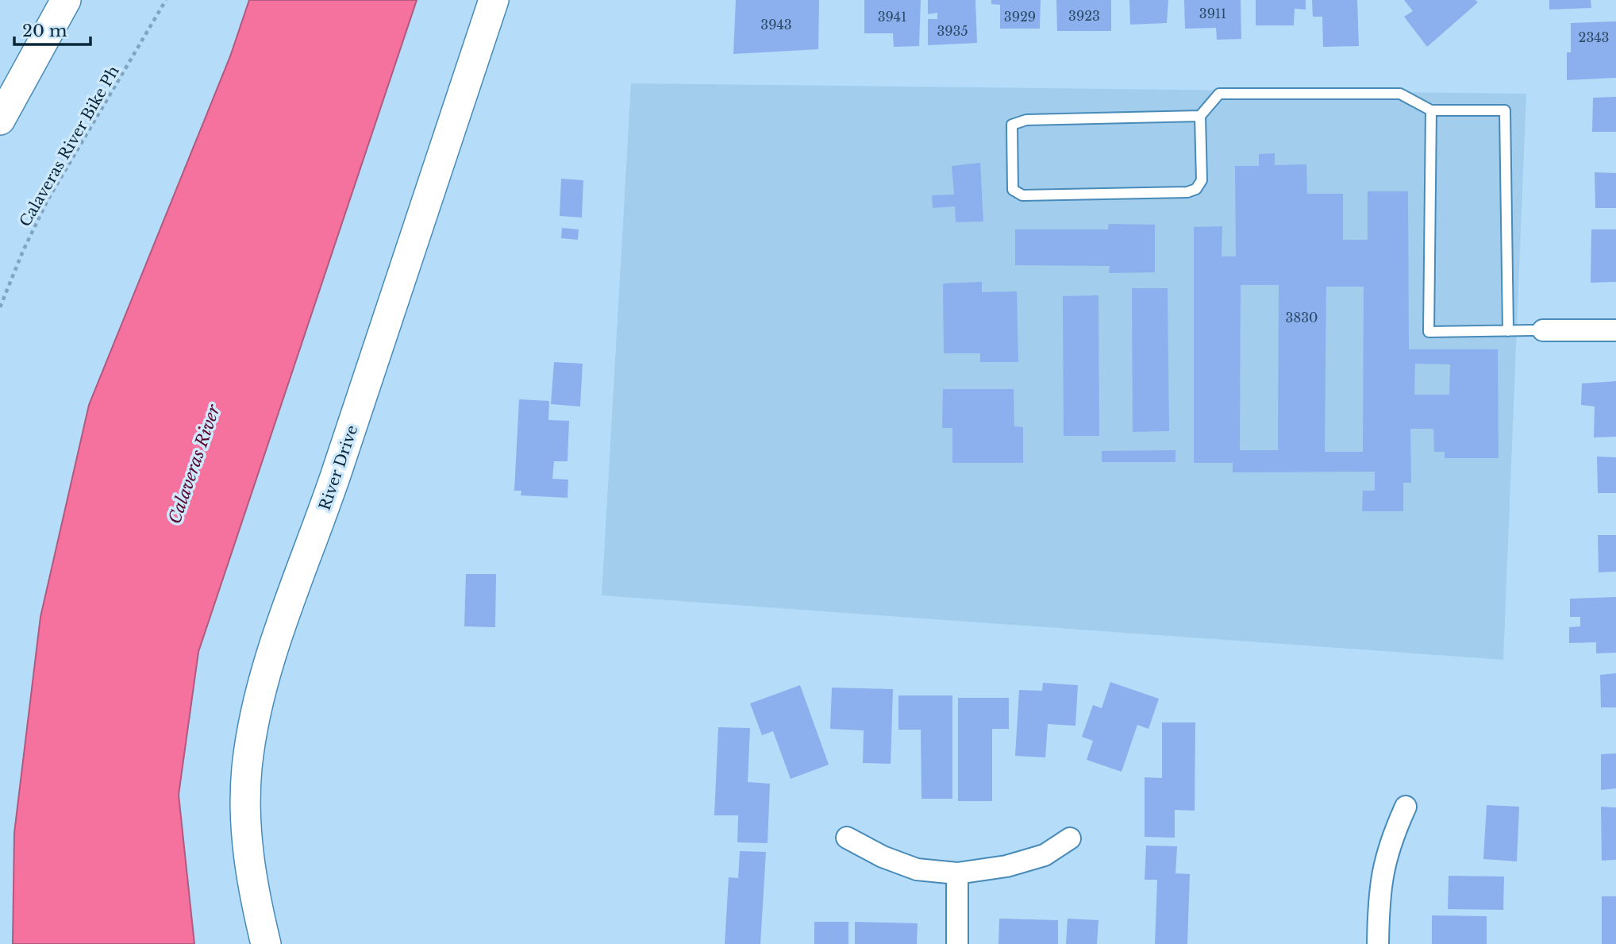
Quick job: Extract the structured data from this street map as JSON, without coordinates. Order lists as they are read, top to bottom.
{
  "streets": {
    "street": ["River Drive"],
    "path": ["Calaveras River Bike Ph"]
  },
  "water": ["Calaveras River"],
  "house_numbers": [
    "3911",
    "3923",
    "3941",
    "3929",
    "3943",
    "3935",
    "2343",
    "3830"
  ],
  "scale_bar": "20 m"
}
